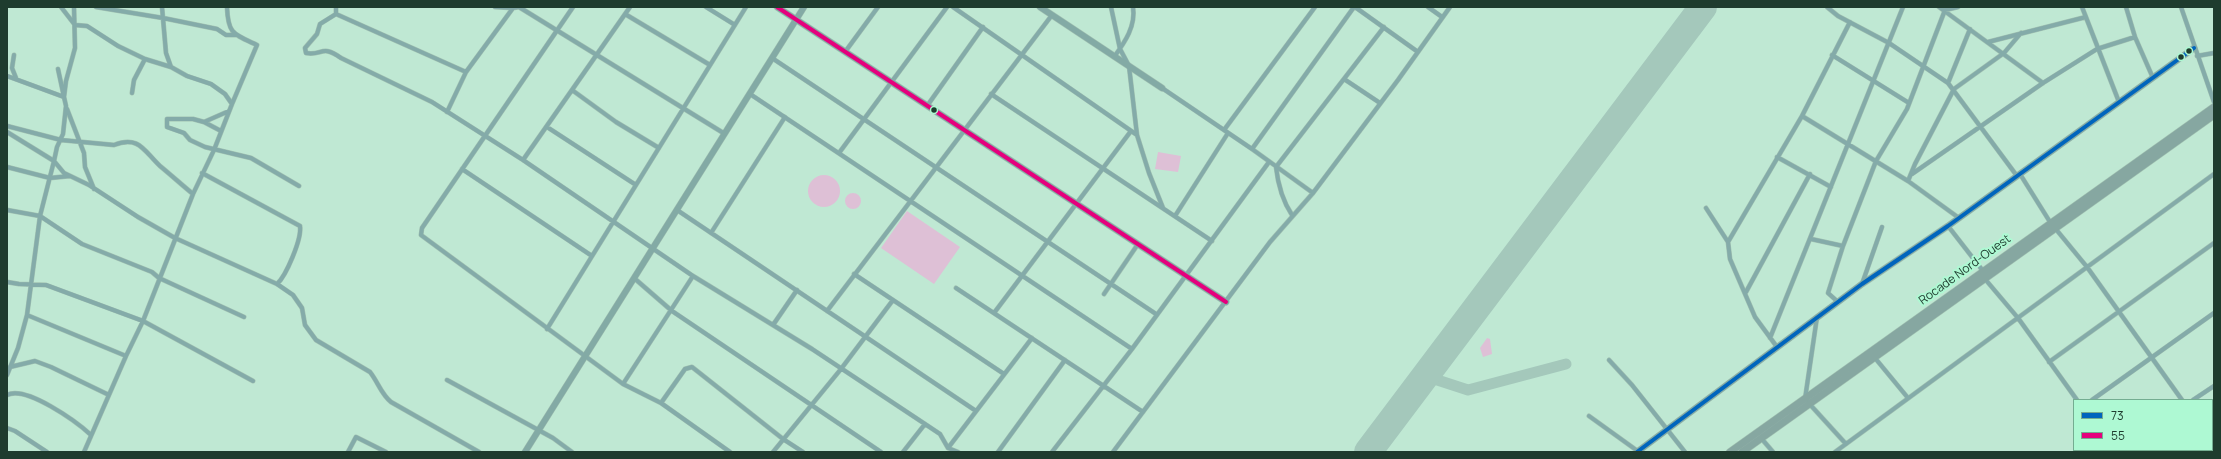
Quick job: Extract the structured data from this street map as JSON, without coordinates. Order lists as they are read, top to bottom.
{
  "streets": {
    "main road": ["Rocade Nord-Ouest"]
  },
  "lines": ["transit line 55", "transit line 73"],
  "legend": ["73", "55"]
}
